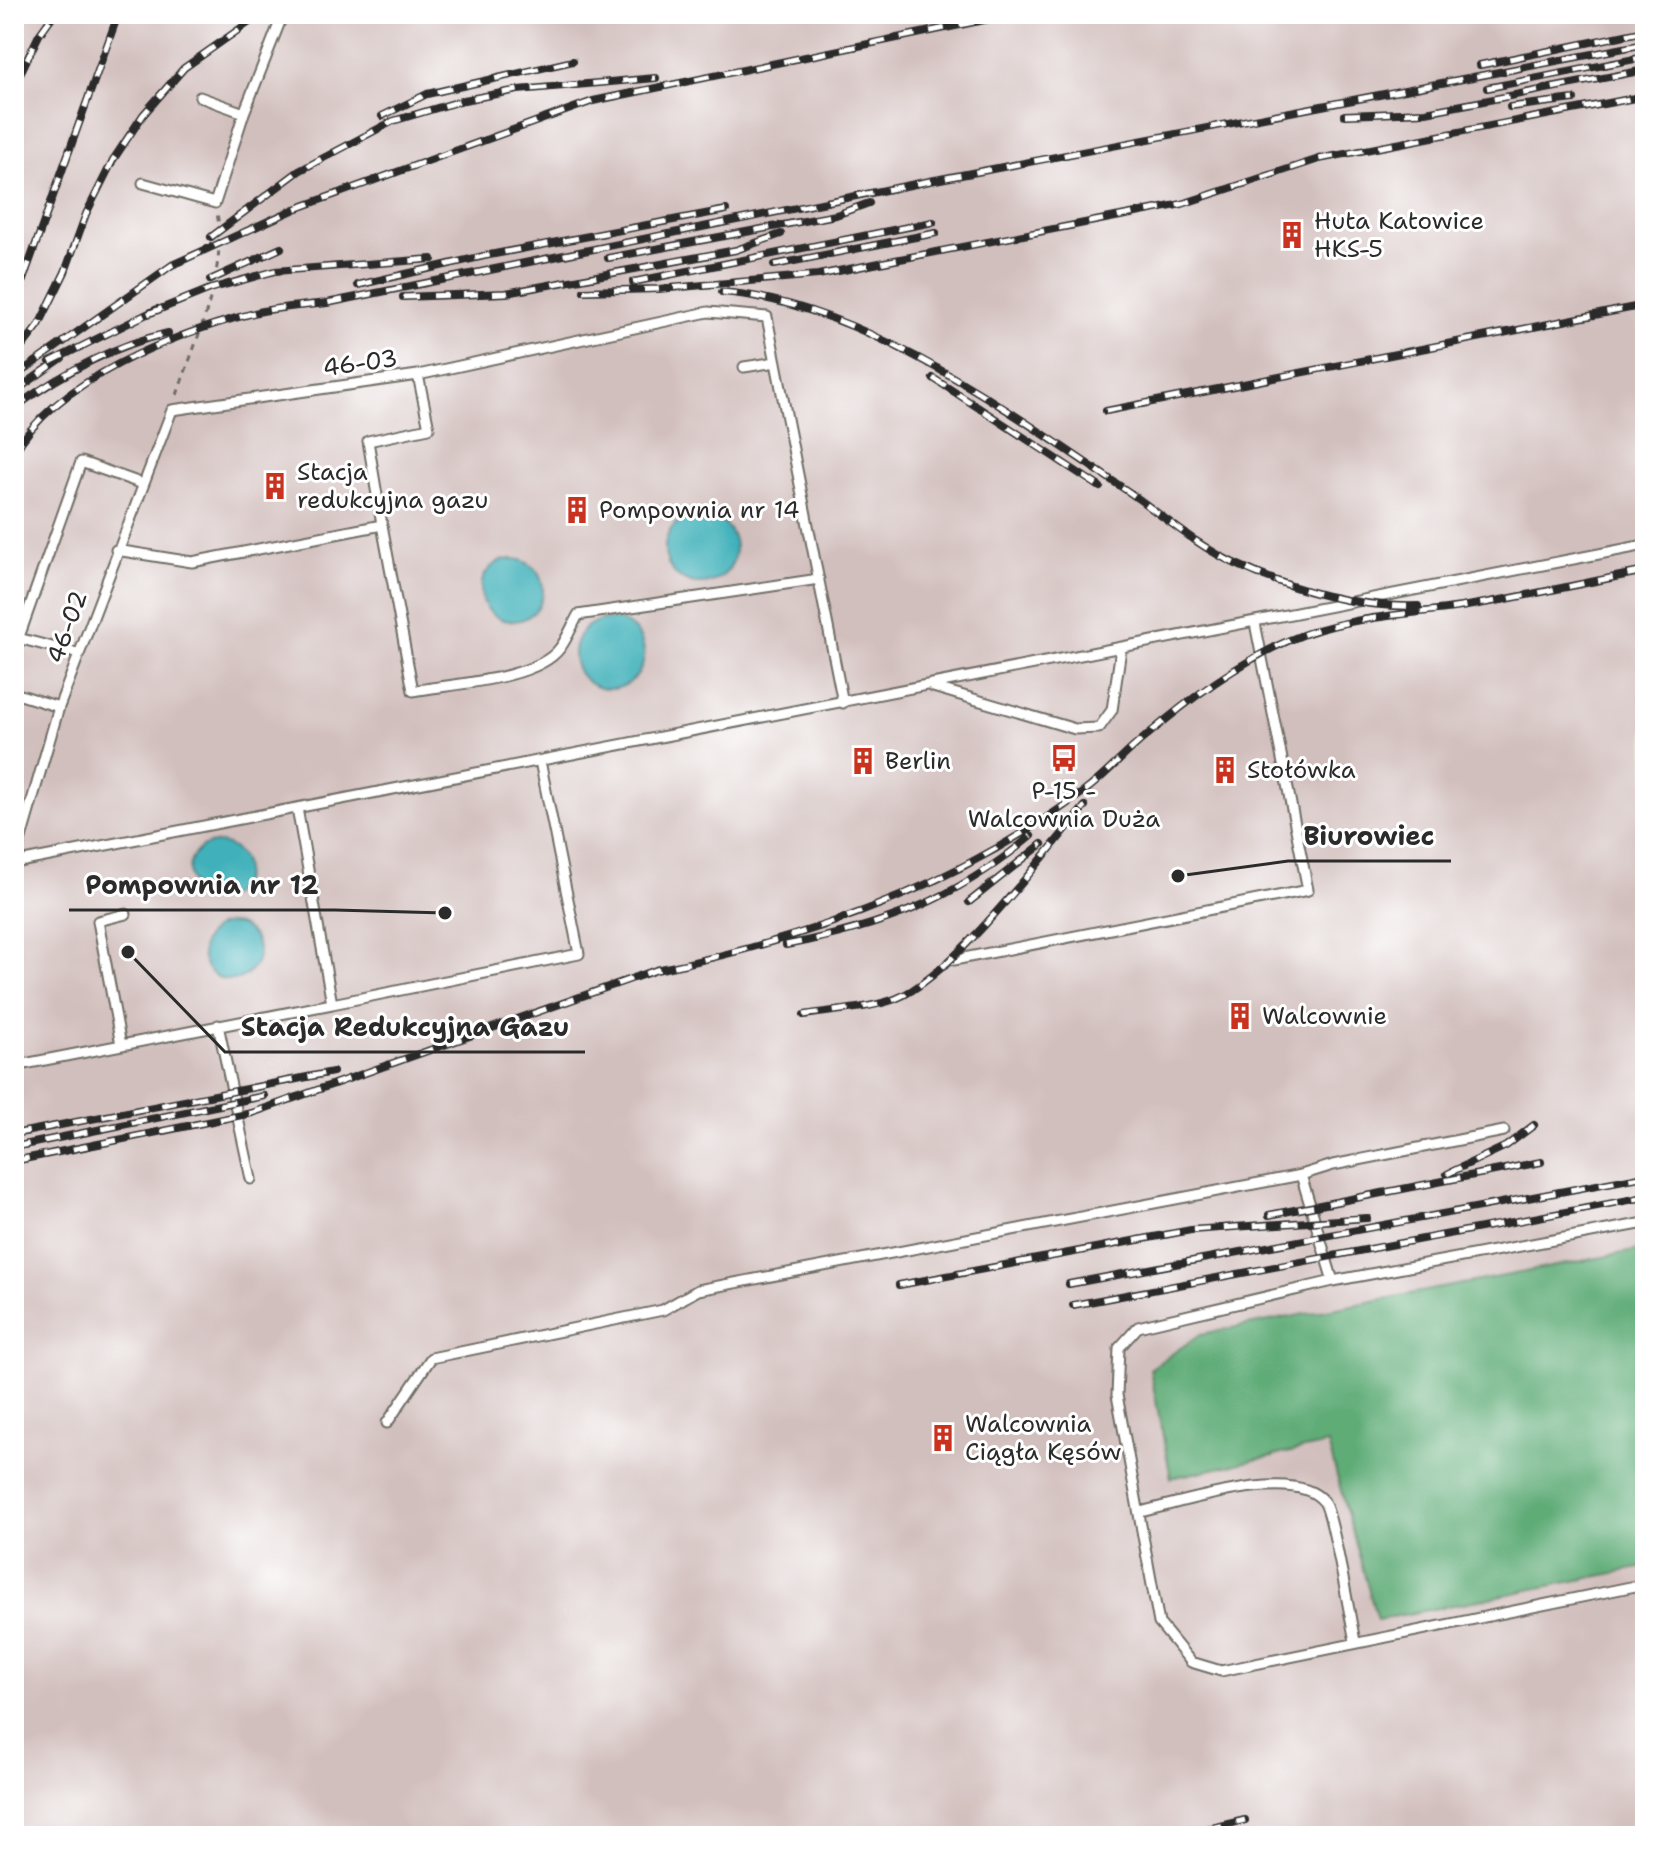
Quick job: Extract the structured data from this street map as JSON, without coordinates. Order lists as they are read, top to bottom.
{
  "streets": {
    "lane": ["46-03", "46-02"]
  },
  "crossings": [
    ["46-03", "46-02"]
  ],
  "places": {
    "building": [
      "Huta Katowice HKS-5",
      "Stacja redukcyjna gazu",
      "Pompownia nr 14",
      "Berlin",
      "Stołówka",
      "Walcownie",
      "Walcownia Ciągła Kęsów"
    ],
    "bus stop": ["P-15 - Walcownia Duża"],
    "other": ["Biurowiec", "Pompownia nr 12", "Stacja Redukcyjna Gazu"]
  }
}
